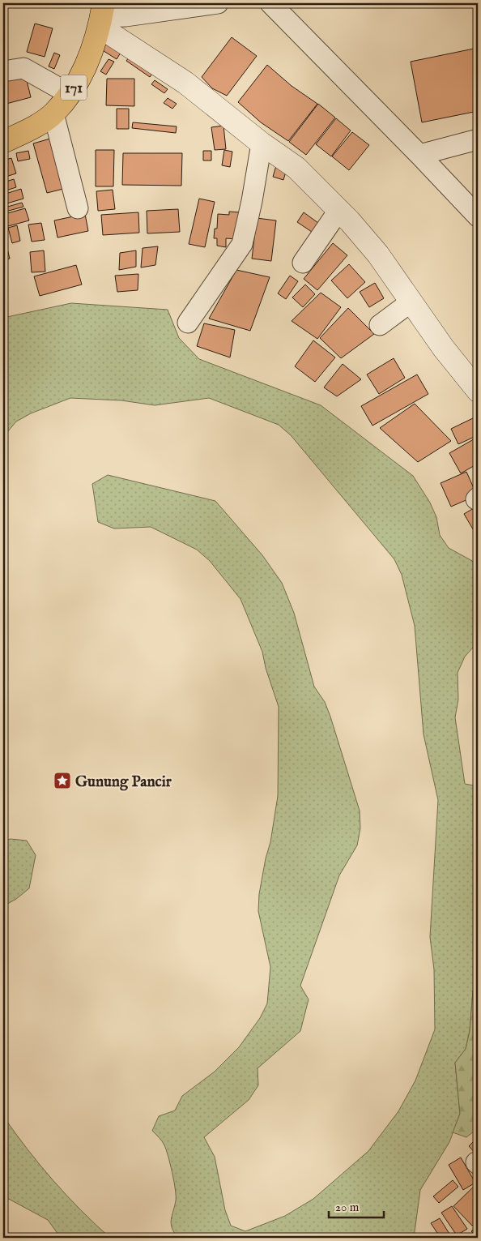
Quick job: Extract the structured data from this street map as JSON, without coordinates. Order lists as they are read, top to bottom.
{
  "streets": {
    "main road": ["171"]
  },
  "places": {
    "place": ["Gunung Pancir"]
  },
  "scale_bar": "20 m"
}
